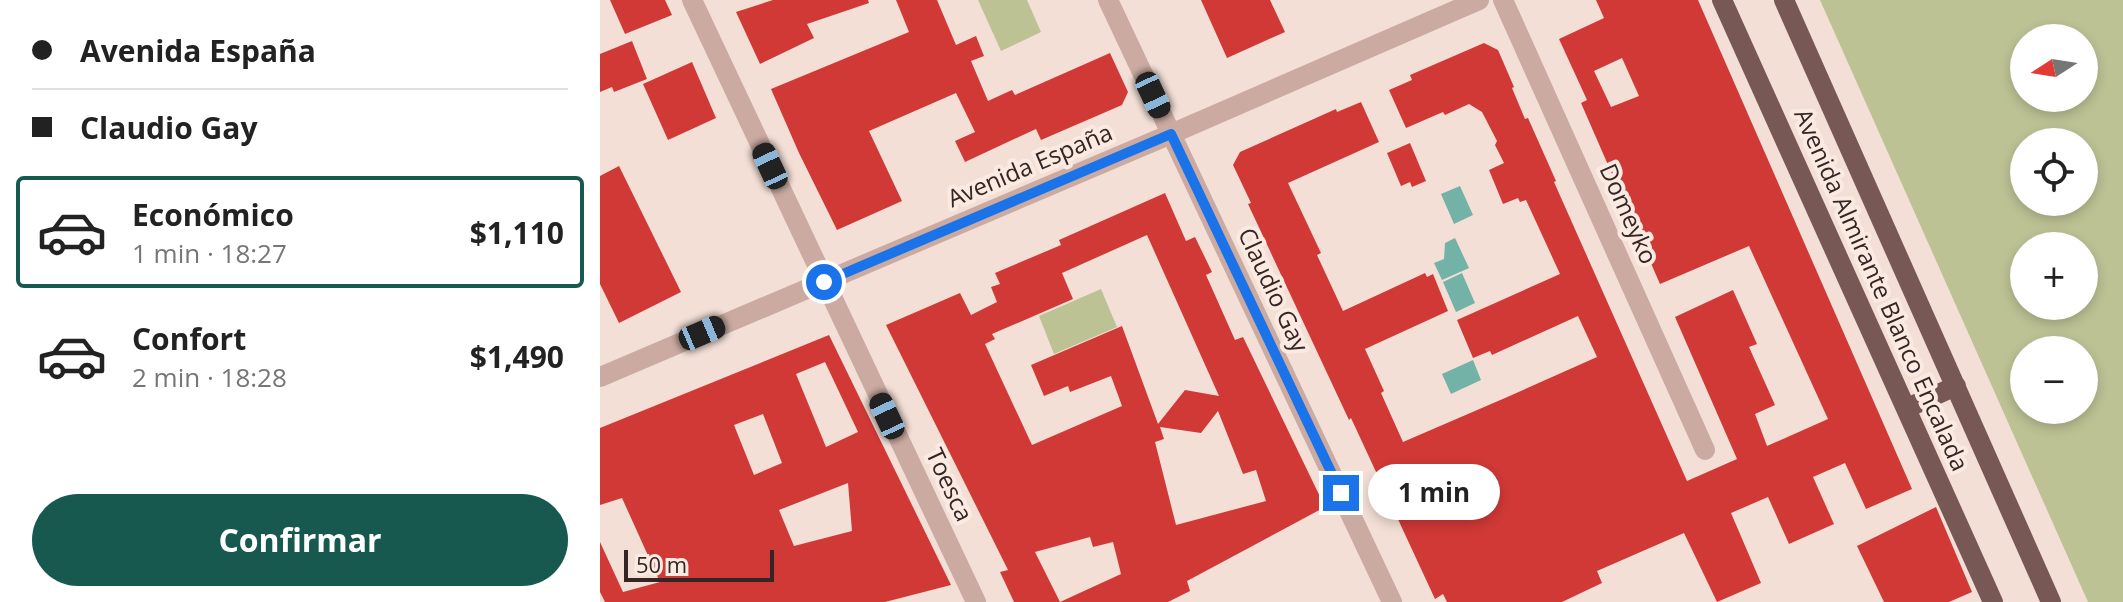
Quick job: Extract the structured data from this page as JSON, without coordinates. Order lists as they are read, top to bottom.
{
  "streets": {
    "main road": ["Avenida Almirante Blanco Encalada"],
    "street": [
      "Avenida España",
      "Domeyko",
      "Claudio Gay",
      "Toesca"
    ]
  },
  "crossings": [
    ["Avenida España", "Claudio Gay"],
    ["Avenida España", "Toesca"]
  ],
  "scale_bar": "50 m",
  "north": "left",
  "page": {
    "banner": ["Avenida España", "Claudio Gay"],
    "map_buttons": ["+", "−"],
    "list": [
      {
        "name": "Económico",
        "note": "1 min · 18:27",
        "value": "$1,110"
      },
      {
        "name": "Confort",
        "note": "2 min · 18:28",
        "value": "$1,490"
      }
    ],
    "bubble": "1 min",
    "buttons": "Confirmar",
    "scale": "50 m"
  }
}
